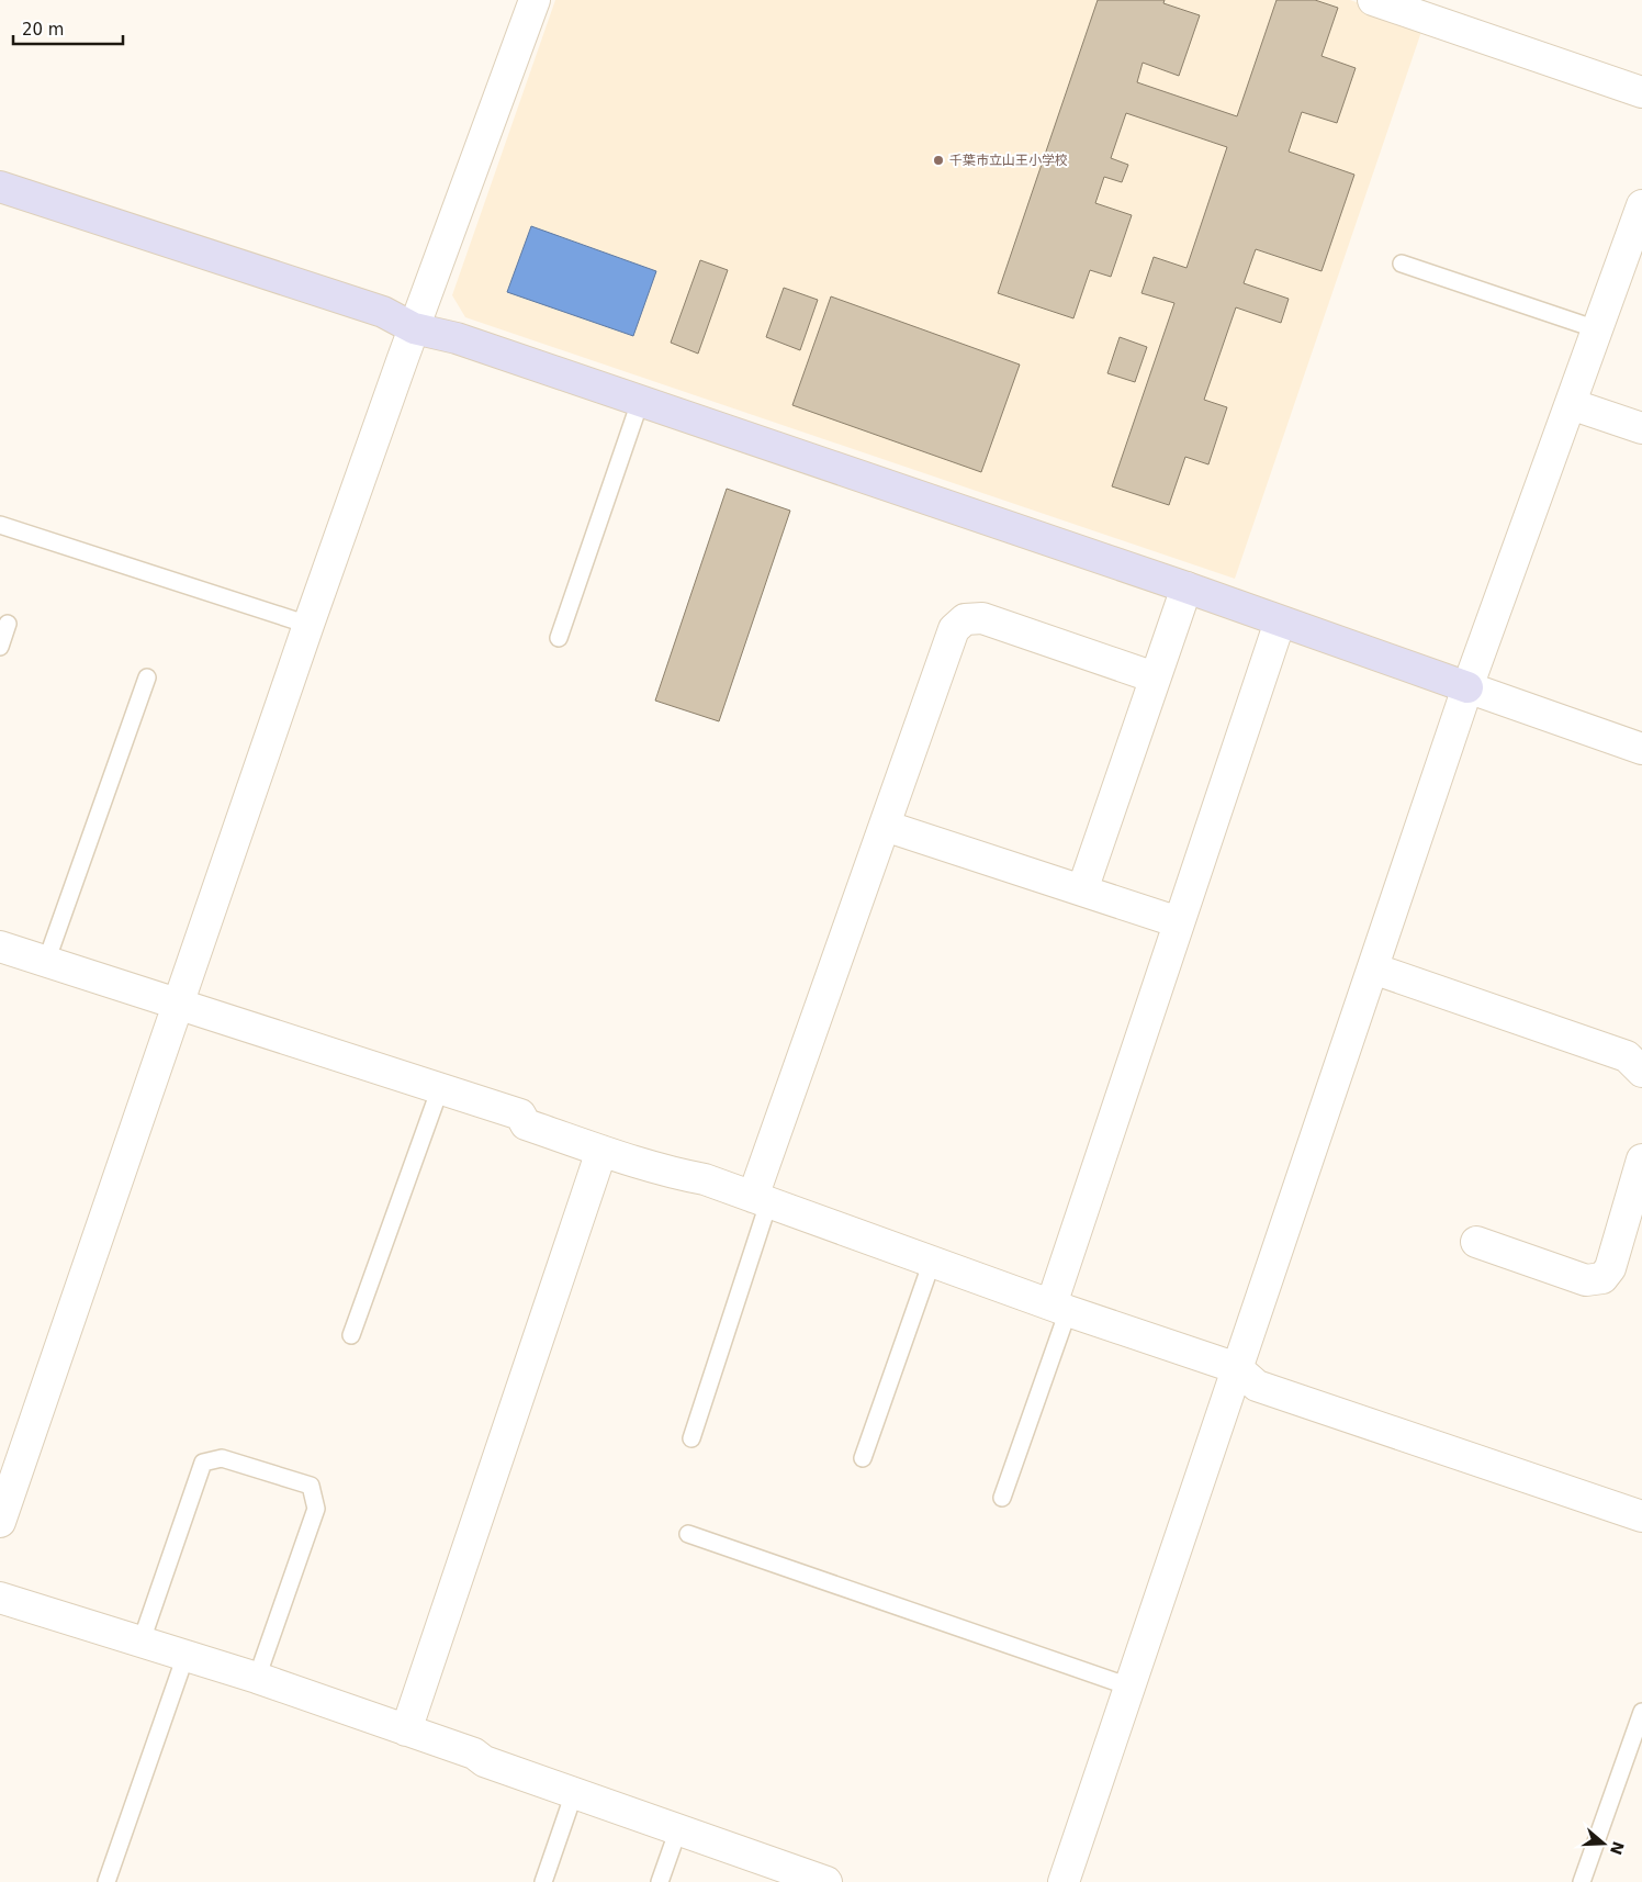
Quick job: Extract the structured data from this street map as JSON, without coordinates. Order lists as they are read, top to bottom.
{
  "places": ["千葉市立山王小学校"],
  "scale_bar": "20 m",
  "north": "right"
}
